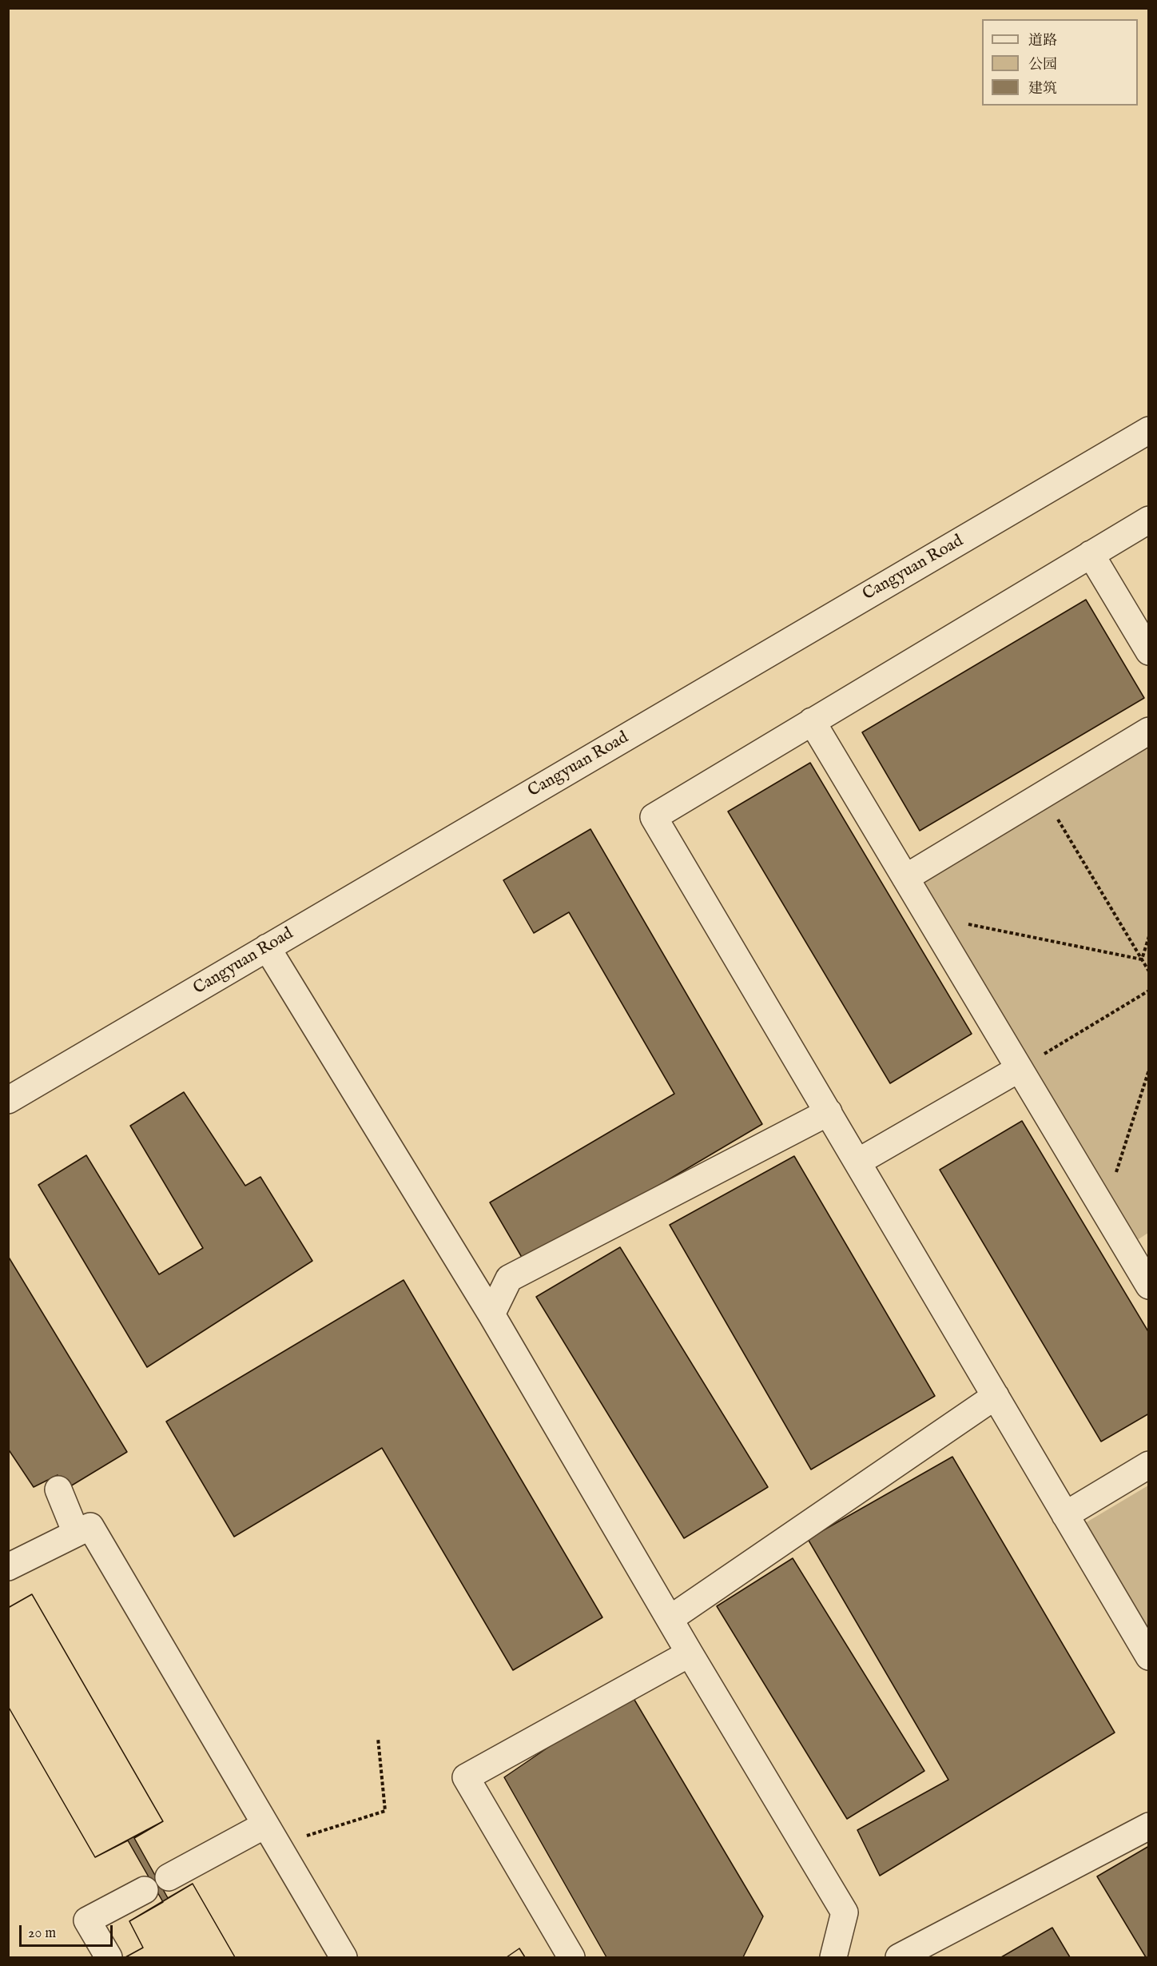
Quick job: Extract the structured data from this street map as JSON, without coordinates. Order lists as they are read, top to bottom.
{
  "streets": {
    "street": ["Cangyuan Road"]
  },
  "legend": ["道路", "公园", "建筑"],
  "scale_bar": "20 m"
}
